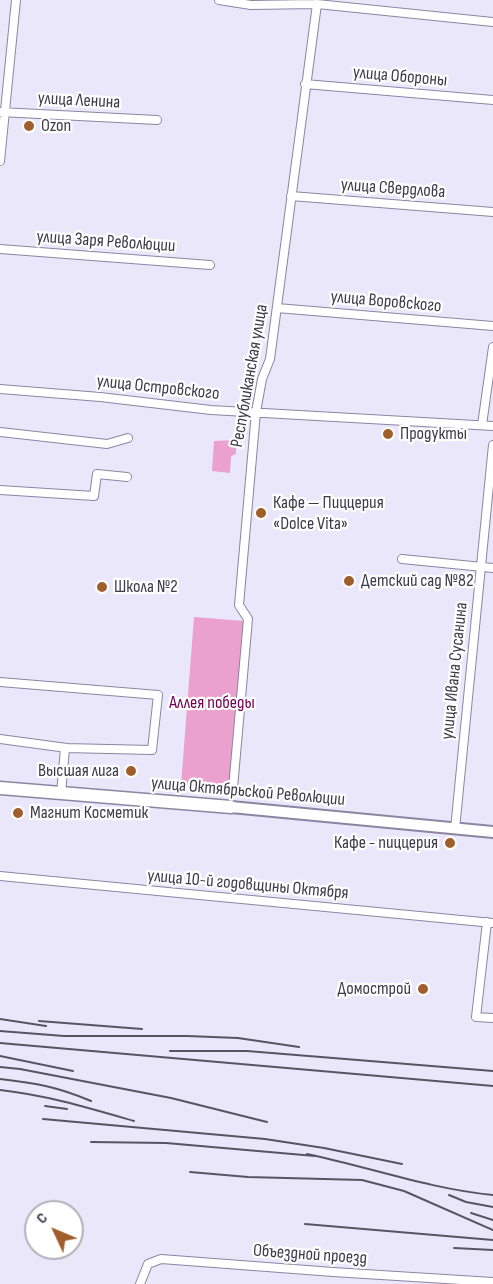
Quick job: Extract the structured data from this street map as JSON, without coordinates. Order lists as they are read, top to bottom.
{
  "streets": {
    "main road": ["улица Октябрьской Революции"],
    "street": [
      "улица Обороны",
      "улица Ленина",
      "улица Свердлова",
      "улица Заря Революции",
      "улица Воровского",
      "Республиканская улица",
      "улица Островского",
      "улица Ивана Сусанина",
      "улица 10-й годовщины Октября",
      "Объездной проезд"
    ]
  },
  "crossings": [
    ["улица Обороны", "Республиканская улица"],
    ["улица Свердлова", "Республиканская улица"],
    ["улица Воровского", "Республиканская улица"],
    ["Республиканская улица", "улица Островского"],
    ["улица Ивана Сусанина", "улица Октябрьской Революции"]
  ],
  "parks": ["Аллея победы"],
  "places": [
    "Ozon",
    "Продукты",
    "Кафе — Пиццерия «Dolce Vita»",
    "Детский сад №82",
    "Школа №2",
    "Высшая лига",
    "Магнит Косметик",
    "Кафе - пиццерия",
    "Домострой"
  ],
  "north": "top left"
}
